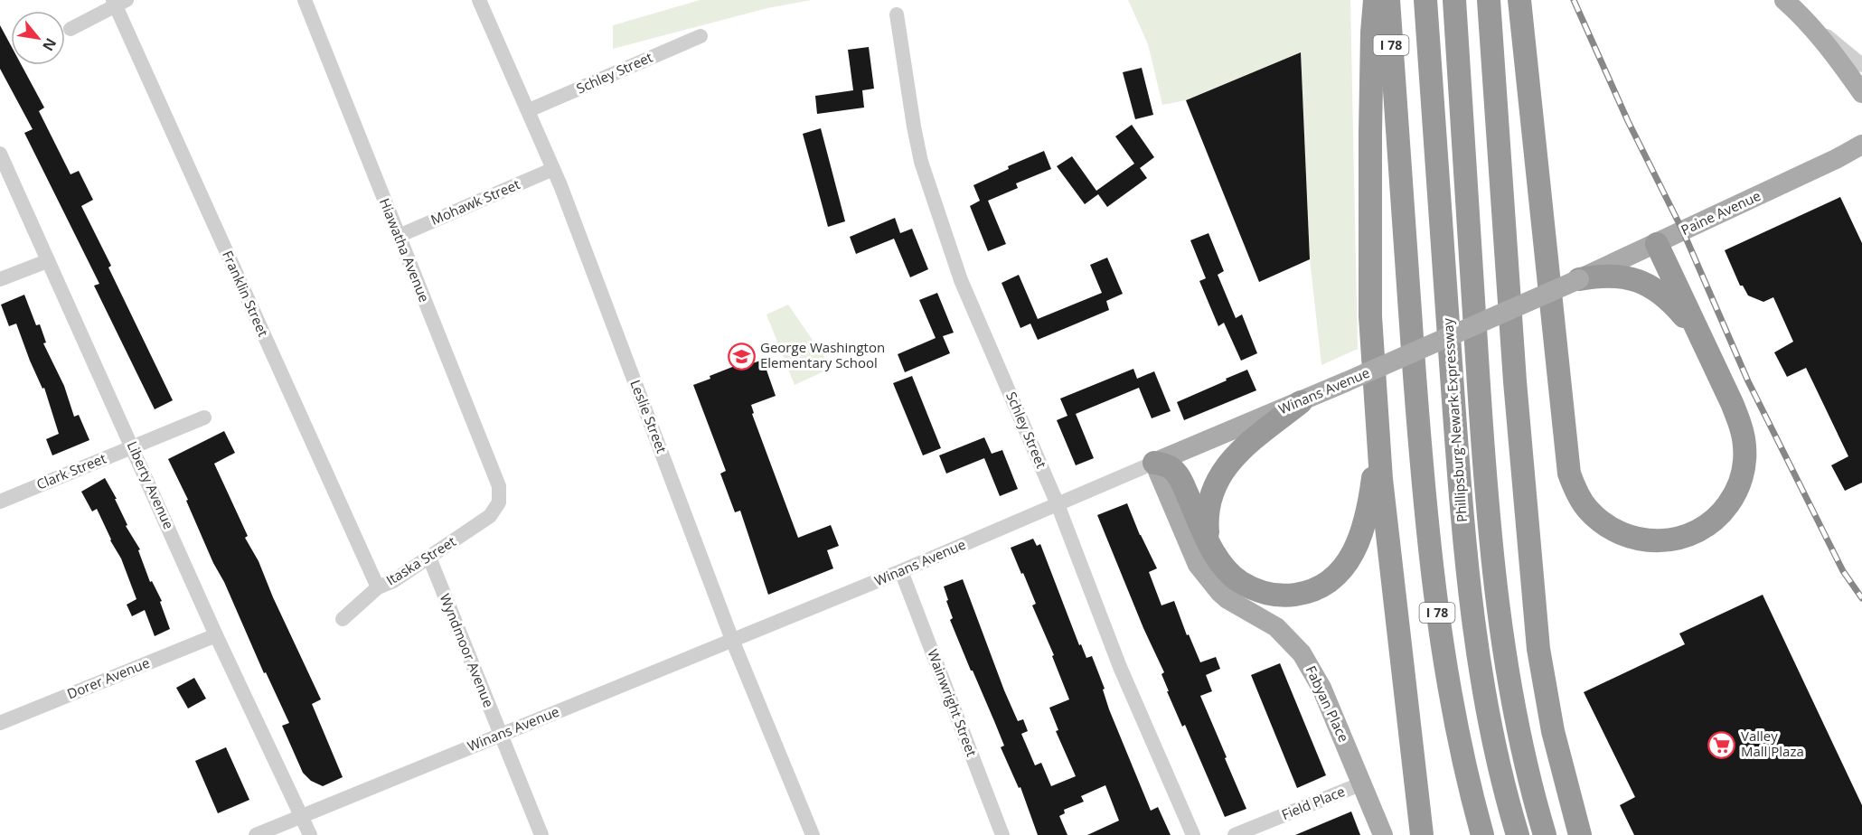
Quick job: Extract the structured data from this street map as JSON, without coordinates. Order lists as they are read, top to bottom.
{
  "streets": {
    "highway": ["I 78", "Phillipsburg-Newark Expressway"],
    "main road": ["Paine Avenue", "Winans Avenue", "Fabyan Place"],
    "street": [
      "Schley Street",
      "Mohawk Street",
      "Hiawatha Avenue",
      "Franklin Street",
      "Leslie Street",
      "Clark Street",
      "Liberty Avenue",
      "Itaska Street",
      "Wyndmoor Avenue",
      "Dorer Avenue",
      "Wainwright Street",
      "Field Place"
    ]
  },
  "crossings": [
    ["Schley Street", "Winans Avenue"],
    ["Schley Street", "Leslie Street"],
    ["Mohawk Street", "Hiawatha Avenue"],
    ["Mohawk Street", "Leslie Street"],
    ["Paine Avenue", "Winans Avenue"],
    ["Hiawatha Avenue", "Itaska Street"],
    ["Franklin Street", "Itaska Street"],
    ["Winans Avenue", "Leslie Street"],
    ["Winans Avenue", "Liberty Avenue"],
    ["Winans Avenue", "Wyndmoor Avenue"],
    ["Winans Avenue", "Wainwright Street"],
    ["Winans Avenue", "Fabyan Place"],
    ["Clark Street", "Liberty Avenue"],
    ["Liberty Avenue", "Dorer Avenue"],
    ["Itaska Street", "Wyndmoor Avenue"],
    ["Fabyan Place", "Field Place"]
  ],
  "places": {
    "school or university": ["George Washington Elementary School"],
    "supermarket": ["Valley Mall Plaza"]
  },
  "north": "bottom right"
}
